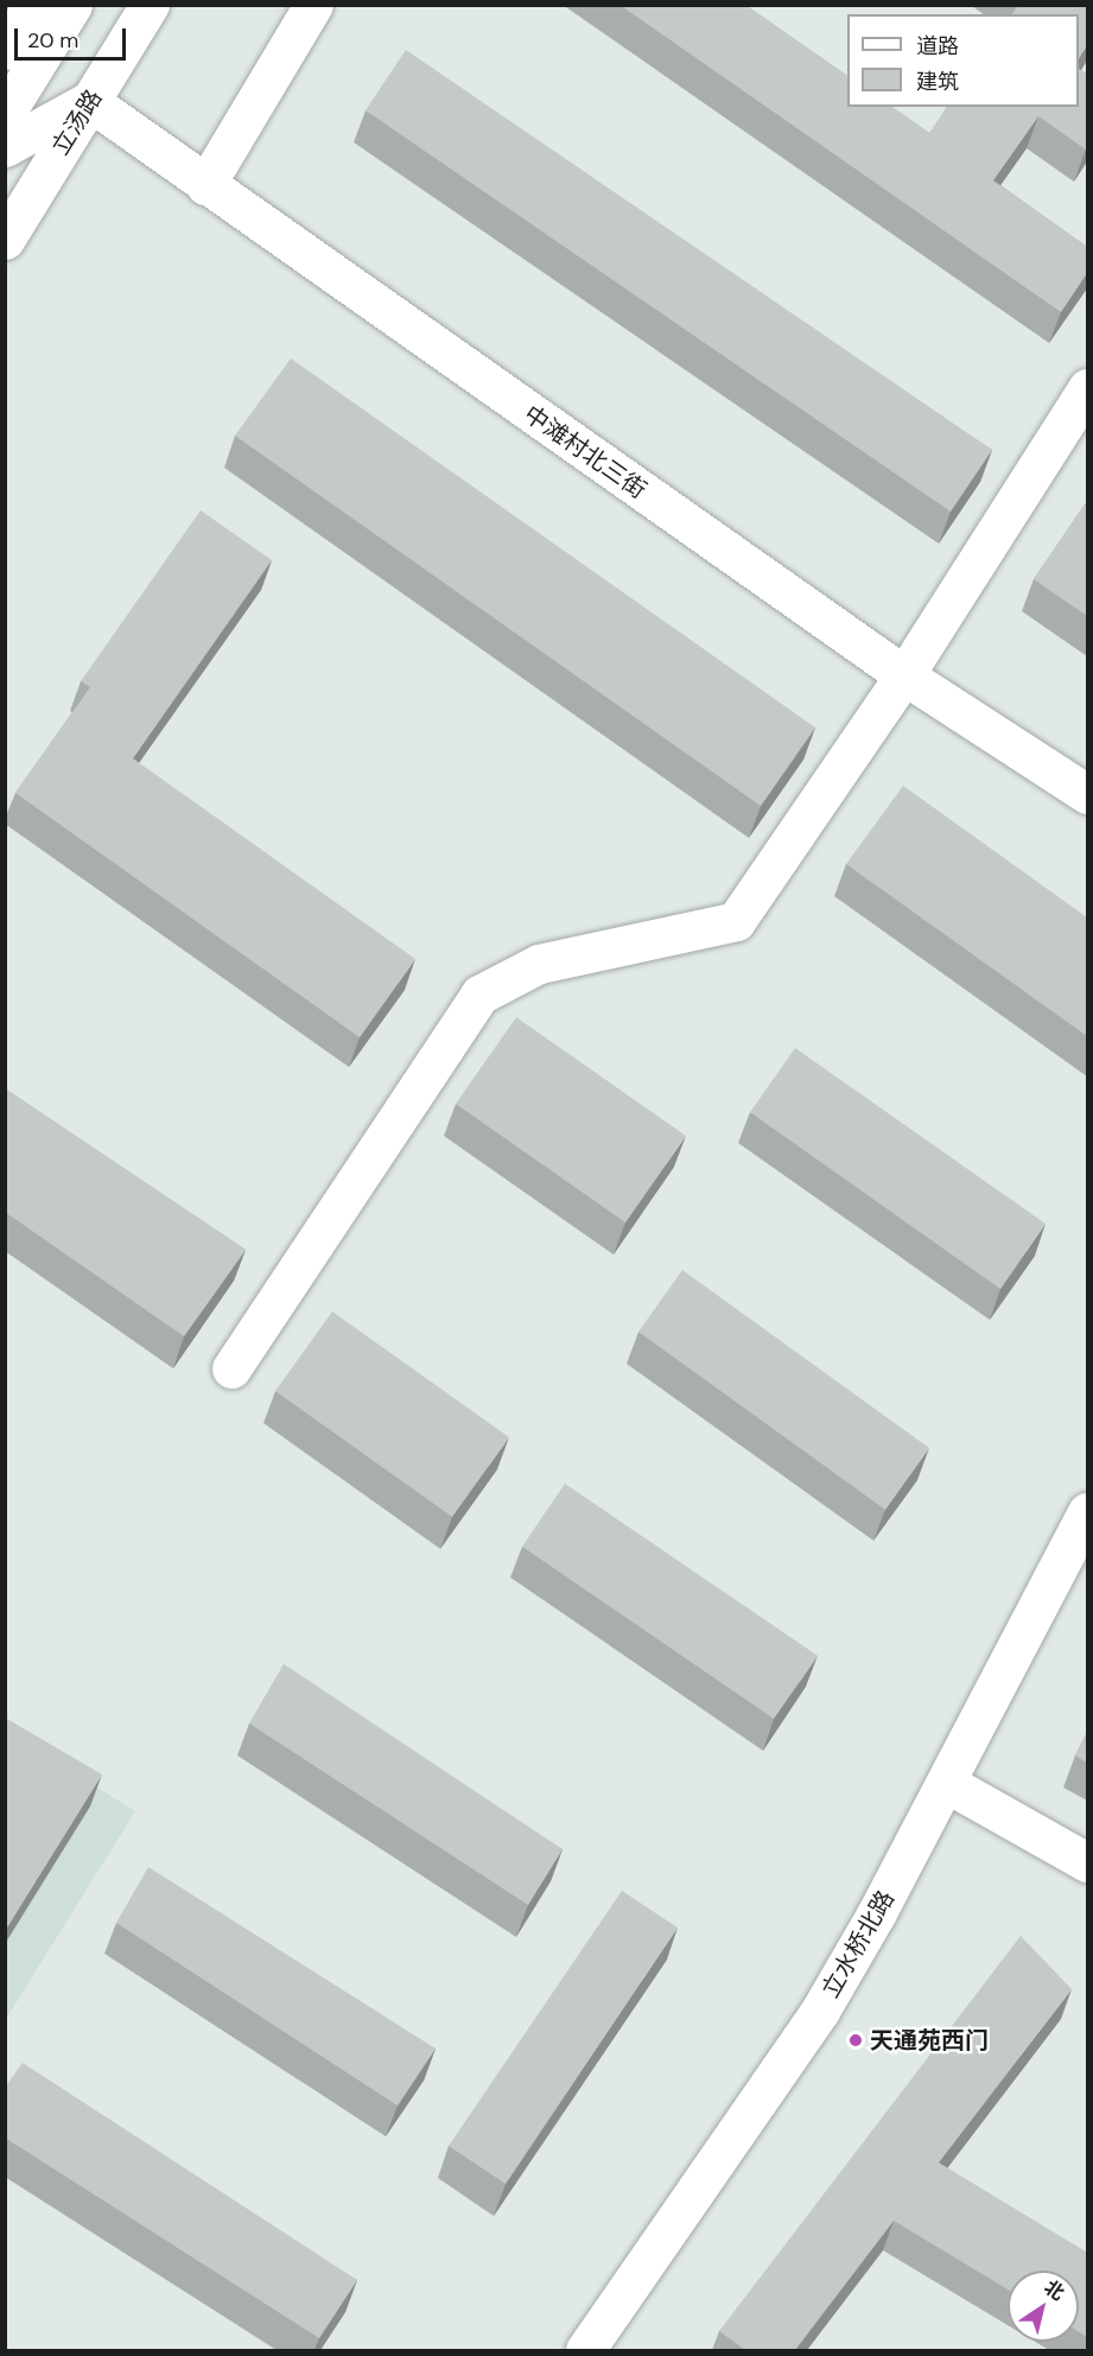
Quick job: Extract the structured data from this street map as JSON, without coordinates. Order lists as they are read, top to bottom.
{
  "streets": {
    "street": ["立汤路", "中滩村北三街", "立水桥北路"]
  },
  "crossings": [
    ["立汤路", "中滩村北三街"]
  ],
  "places": ["天通苑西门"],
  "legend": ["道路", "建筑"],
  "scale_bar": "20 m",
  "north": "top right"
}
